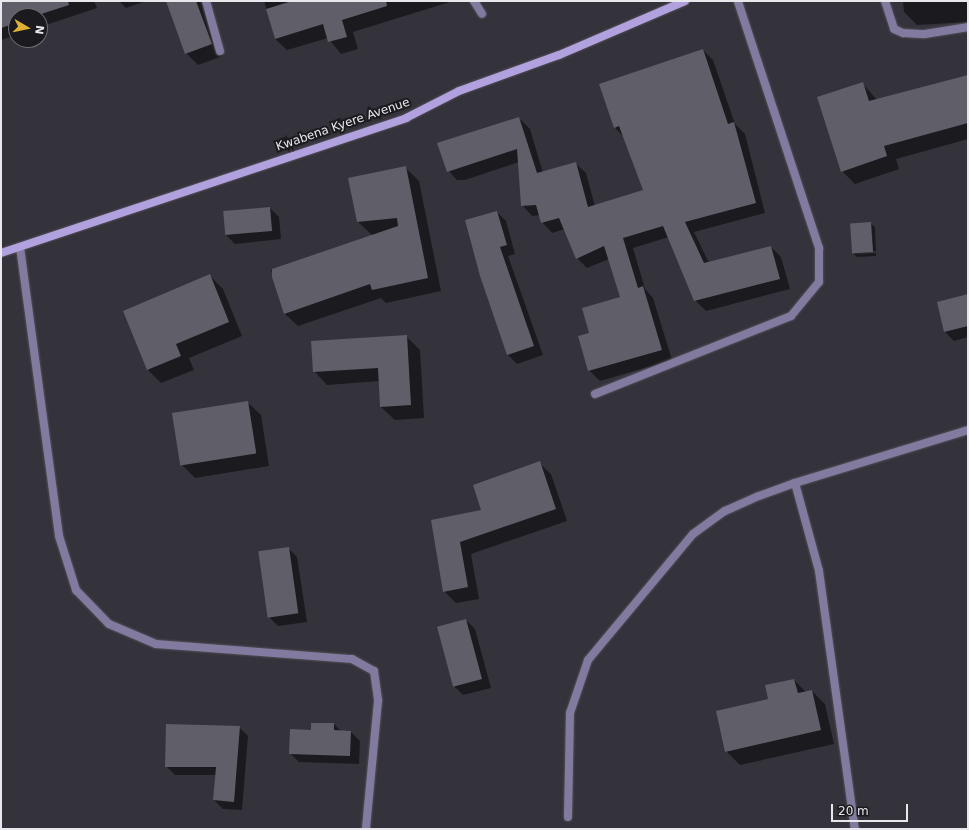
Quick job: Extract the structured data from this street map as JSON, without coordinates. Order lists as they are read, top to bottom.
{
  "streets": {
    "main road": ["Kwabena Kyere Avenue"]
  },
  "scale_bar": "20 m",
  "north": "right"
}
